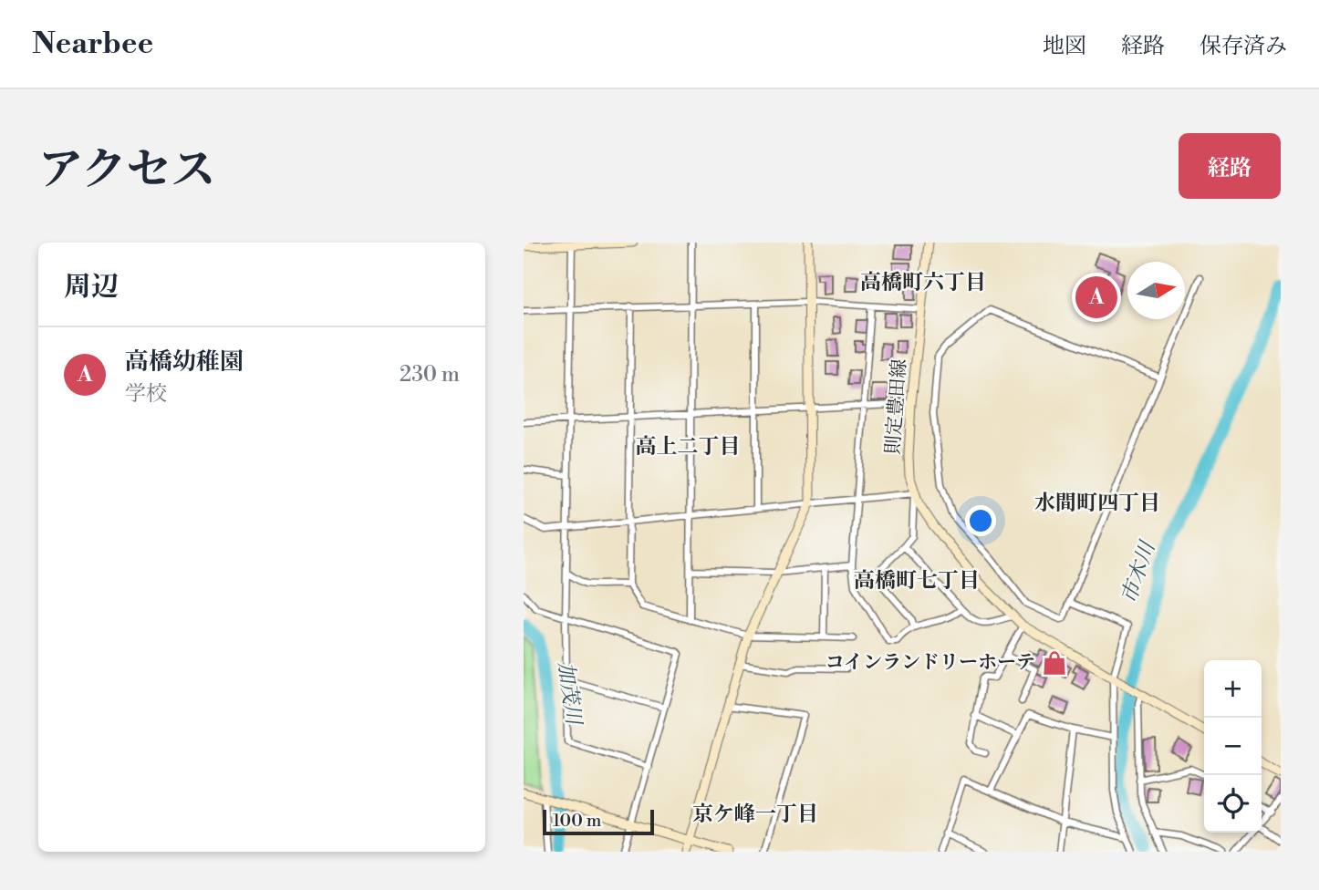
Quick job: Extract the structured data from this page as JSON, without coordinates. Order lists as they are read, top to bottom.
{
  "streets": {
    "street": ["則定豊田線"]
  },
  "districts": [
    "高橋町六丁目",
    "高上二丁目",
    "水間町四丁目",
    "高橋町七丁目",
    "京ケ峰一丁目"
  ],
  "water": ["市木川", "加茂川"],
  "places": {
    "shop": ["コインランドリーホーテ"]
  },
  "scale_bar": "100 m",
  "north": "right",
  "page": {
    "header": "Nearbee",
    "nav": ["地図", "経路", "保存済み"],
    "title": "アクセス",
    "buttons": "経路",
    "heading": "周辺",
    "pins": "A",
    "list": [
      {
        "mark": "A",
        "name": "高橋幼稚園",
        "note": "学校",
        "value": "230 m"
      }
    ],
    "map_buttons": ["+", "−"],
    "scale": "100 m"
  }
}
